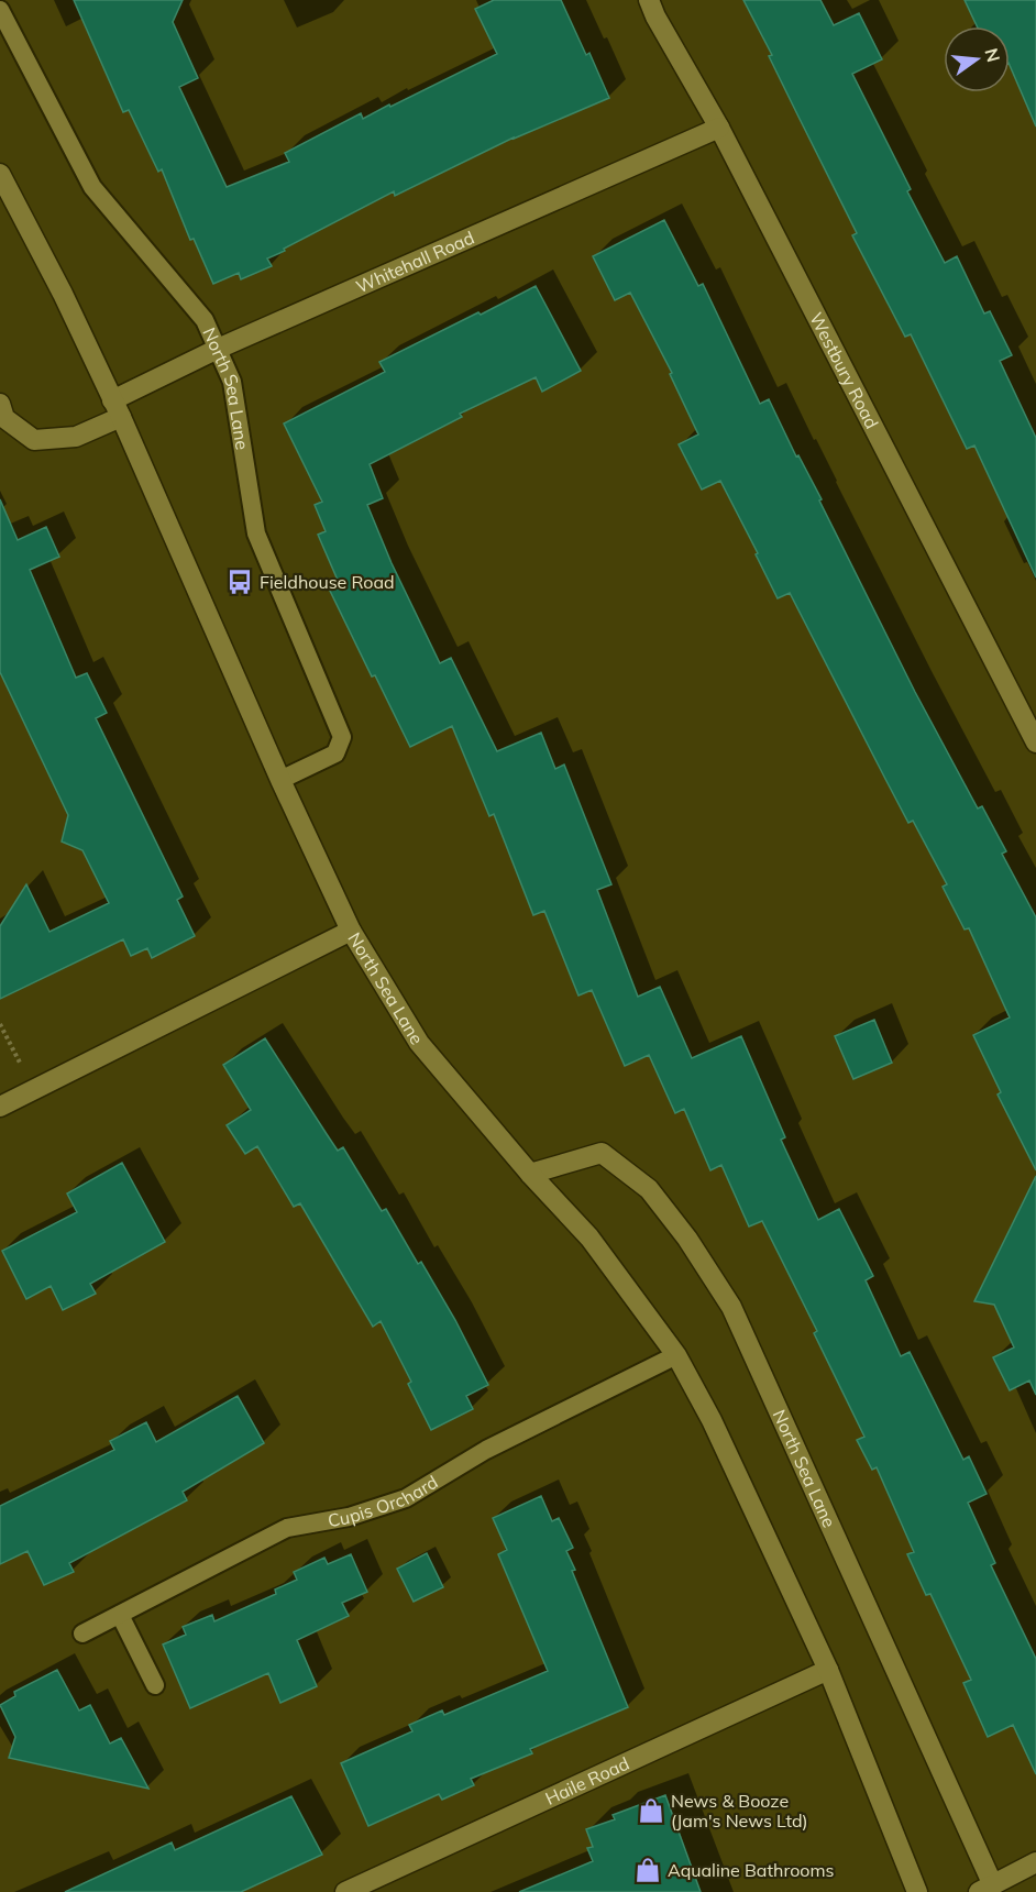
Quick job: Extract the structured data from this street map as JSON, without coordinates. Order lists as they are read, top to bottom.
{
  "streets": {
    "street": [
      "Whitehall Road",
      "Westbury Road",
      "North Sea Lane",
      "Haile Road"
    ],
    "lane": ["Cupis Orchard"]
  },
  "crossings": [
    ["Whitehall Road", "Westbury Road"],
    ["Whitehall Road", "North Sea Lane"],
    ["North Sea Lane", "Cupis Orchard"],
    ["North Sea Lane", "Haile Road"]
  ],
  "places": {
    "bus stop": ["Fieldhouse Road"],
    "shop": ["News & Booze (Jam's News Ltd)", "Aqualine Bathrooms"]
  },
  "north": "right"
}
